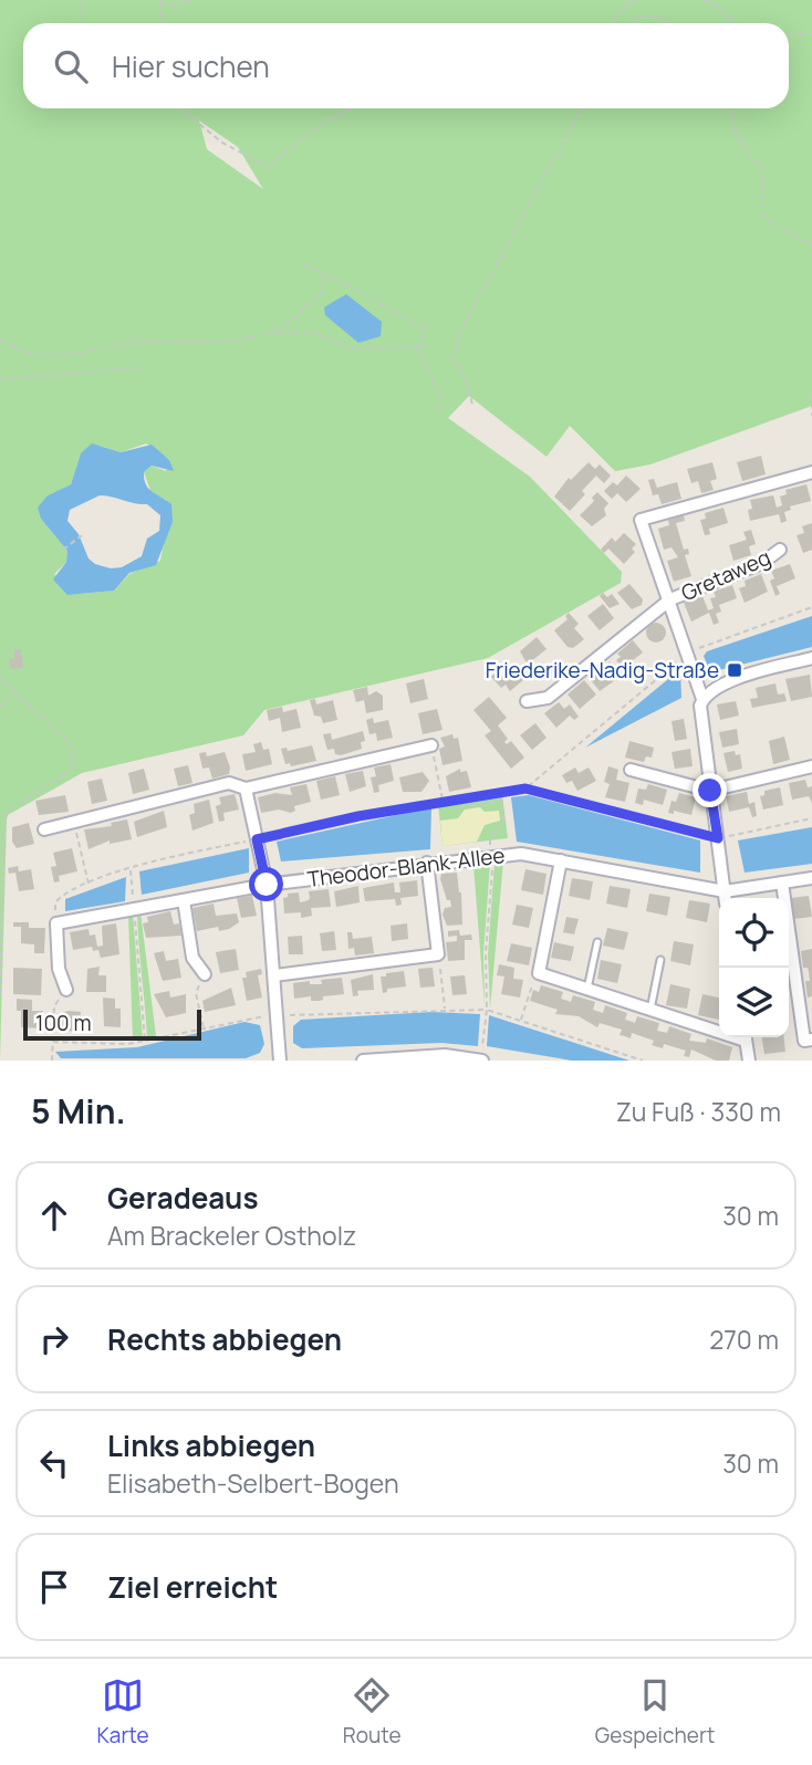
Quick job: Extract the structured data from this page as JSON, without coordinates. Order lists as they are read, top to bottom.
{
  "streets": {
    "street": ["Gretaweg", "Theodor-Blank-Allee"]
  },
  "places": {
    "transit": ["Friederike-Nadig-Straße"]
  },
  "scale_bar": "100 m",
  "page": {
    "search": "Hier suchen",
    "scale": "100 m",
    "heading": ["5 Min.", "Zu Fuß · 330 m"],
    "list": [
      ["Geradeaus", "Am Brackeler Ostholz", "30 m"],
      ["Rechts abbiegen", "270 m"],
      ["Links abbiegen", "Elisabeth-Selbert-Bogen", "30 m"],
      "Ziel erreicht"
    ],
    "nav": ["Karte", "Route", "Gespeichert"]
  }
}
